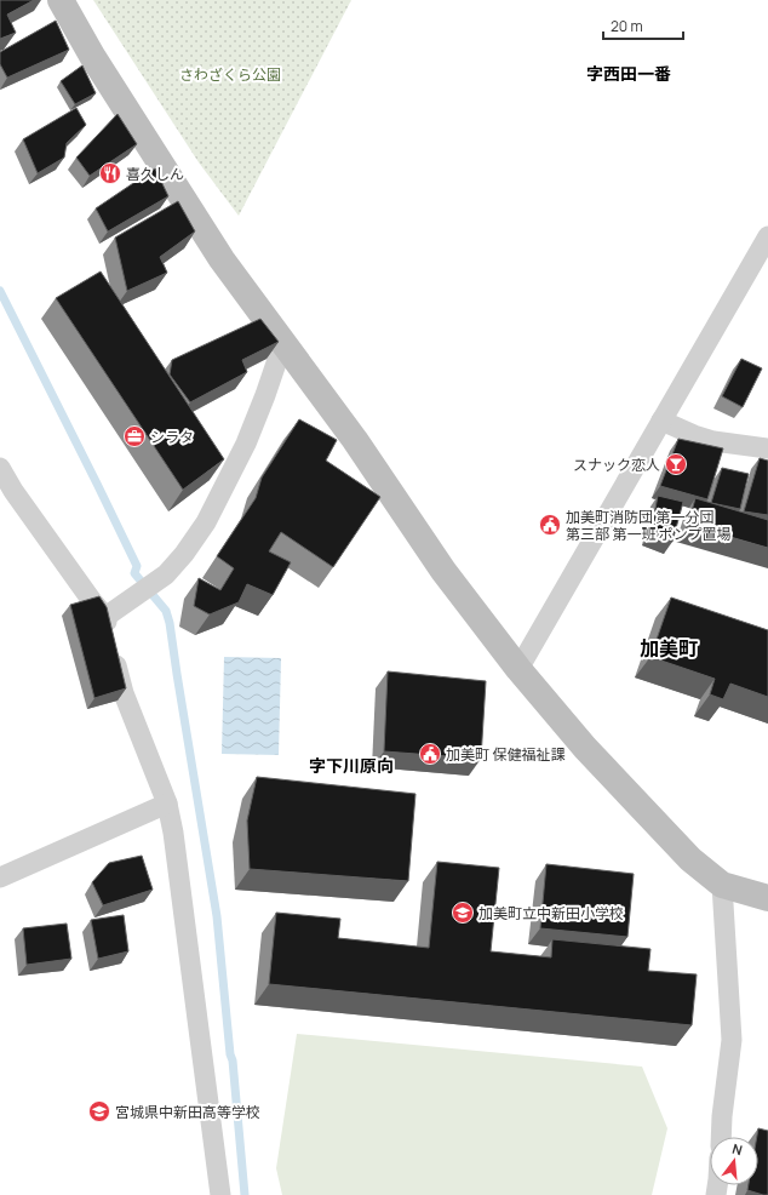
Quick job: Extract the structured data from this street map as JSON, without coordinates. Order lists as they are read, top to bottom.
{
  "districts": ["字西田一番", "加美町", "字下川原向"],
  "parks": ["さわざくら公園"],
  "places": {
    "restaurant": ["喜久しん"],
    "office": ["シラタ"],
    "bar": ["スナック恋人"],
    "public building": ["加美町消防団 第一分団 第三部 第一班 ポンプ置場", "加美町 保健福祉課"],
    "school or university": ["加美町立中新田小学校", "宮城県中新田高等学校"]
  },
  "scale_bar": "20 m",
  "north": "top"
}
